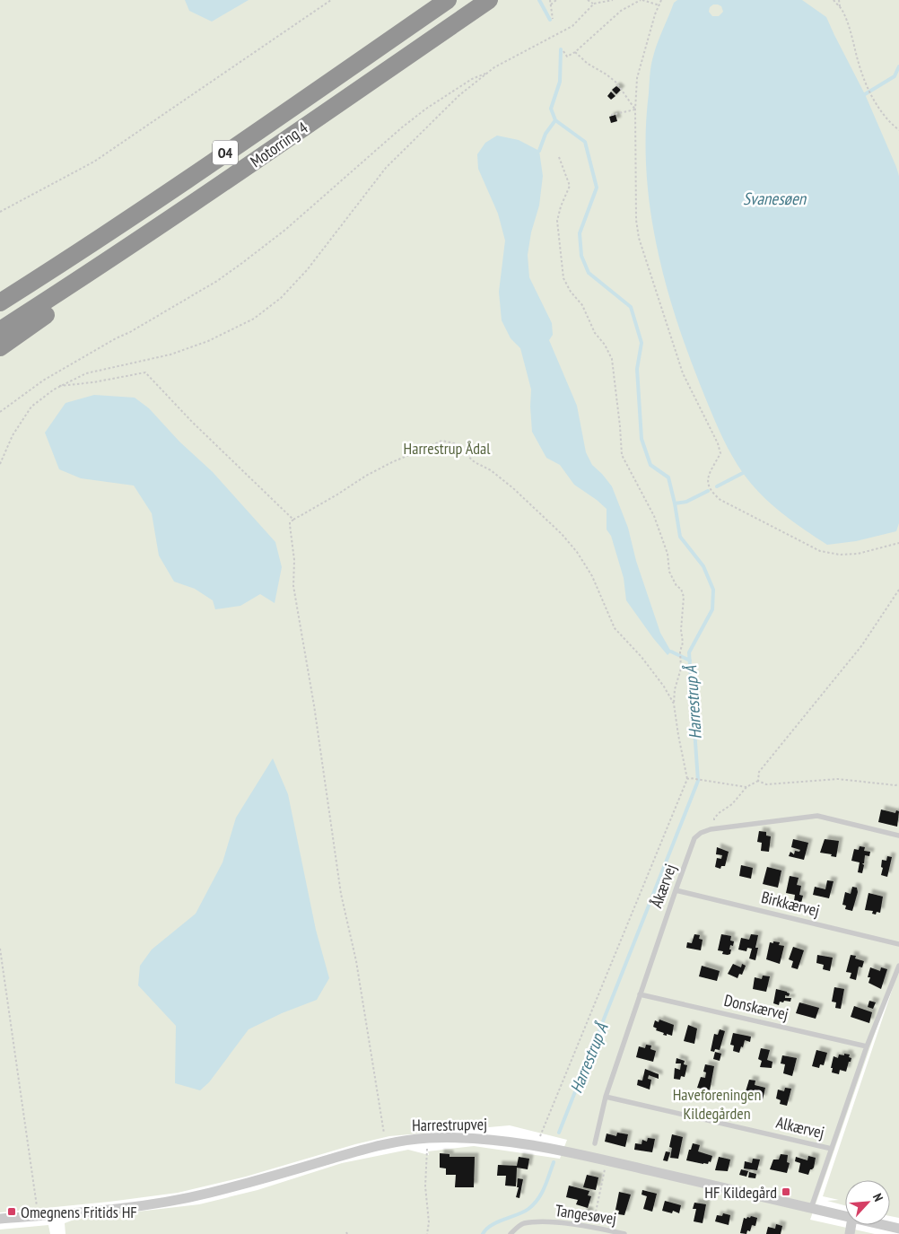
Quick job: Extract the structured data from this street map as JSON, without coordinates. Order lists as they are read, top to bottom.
{
  "streets": {
    "highway": ["Motorring 4", "O4"],
    "street": ["Harrestrupvej"],
    "lane": [
      "Åkærvej",
      "Birkkærvej",
      "Donskærvej",
      "Alkærvej",
      "Tangesøvej"
    ]
  },
  "crossings": [
    ["Åkærvej", "Birkkærvej"],
    ["Åkærvej", "Donskærvej"],
    ["Åkærvej", "Alkærvej"]
  ],
  "water": ["Svanesøen", "Harrestrup Å"],
  "parks": ["Harrestrup Ådal", "Haveforeningen Kildegården"],
  "places": {
    "transit": ["HF Kildegård", "Omegnens Fritids HF"]
  },
  "north": "top right"
}
